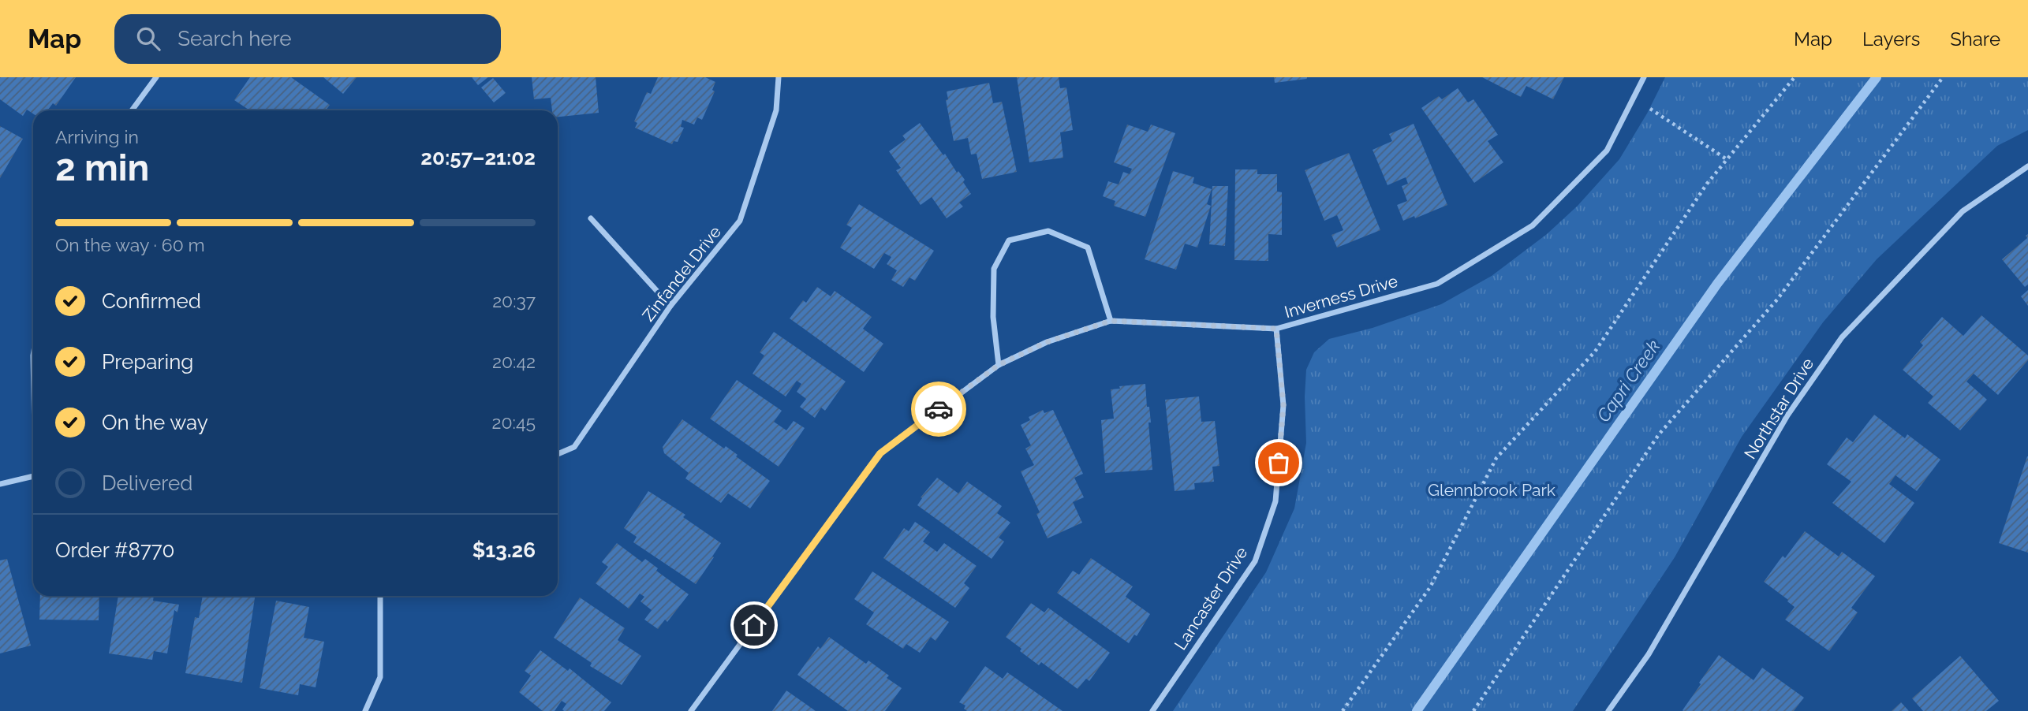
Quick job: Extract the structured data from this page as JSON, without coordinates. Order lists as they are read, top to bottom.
{
  "streets": {
    "street": [
      "Zinfandel Drive",
      "Inverness Drive",
      "Northstar Drive",
      "Lancaster Drive"
    ]
  },
  "crossings": [
    ["Inverness Drive", "Lancaster Drive"]
  ],
  "water": ["Capri Creek"],
  "parks": ["Glennbrook Park"],
  "page": {
    "header": "Map",
    "search": "Search here",
    "nav": ["Map", "Layers", "Share"],
    "heading": ["2 min", "Arriving in", "20:57–21:02"],
    "panel": ["Order #8770", "$13.26"],
    "bar": "On the way · 60 m",
    "list": [
      ["Confirmed", "20:37"],
      ["Preparing", "20:42"],
      ["On the way", "20:45"],
      "Delivered"
    ]
  }
}
